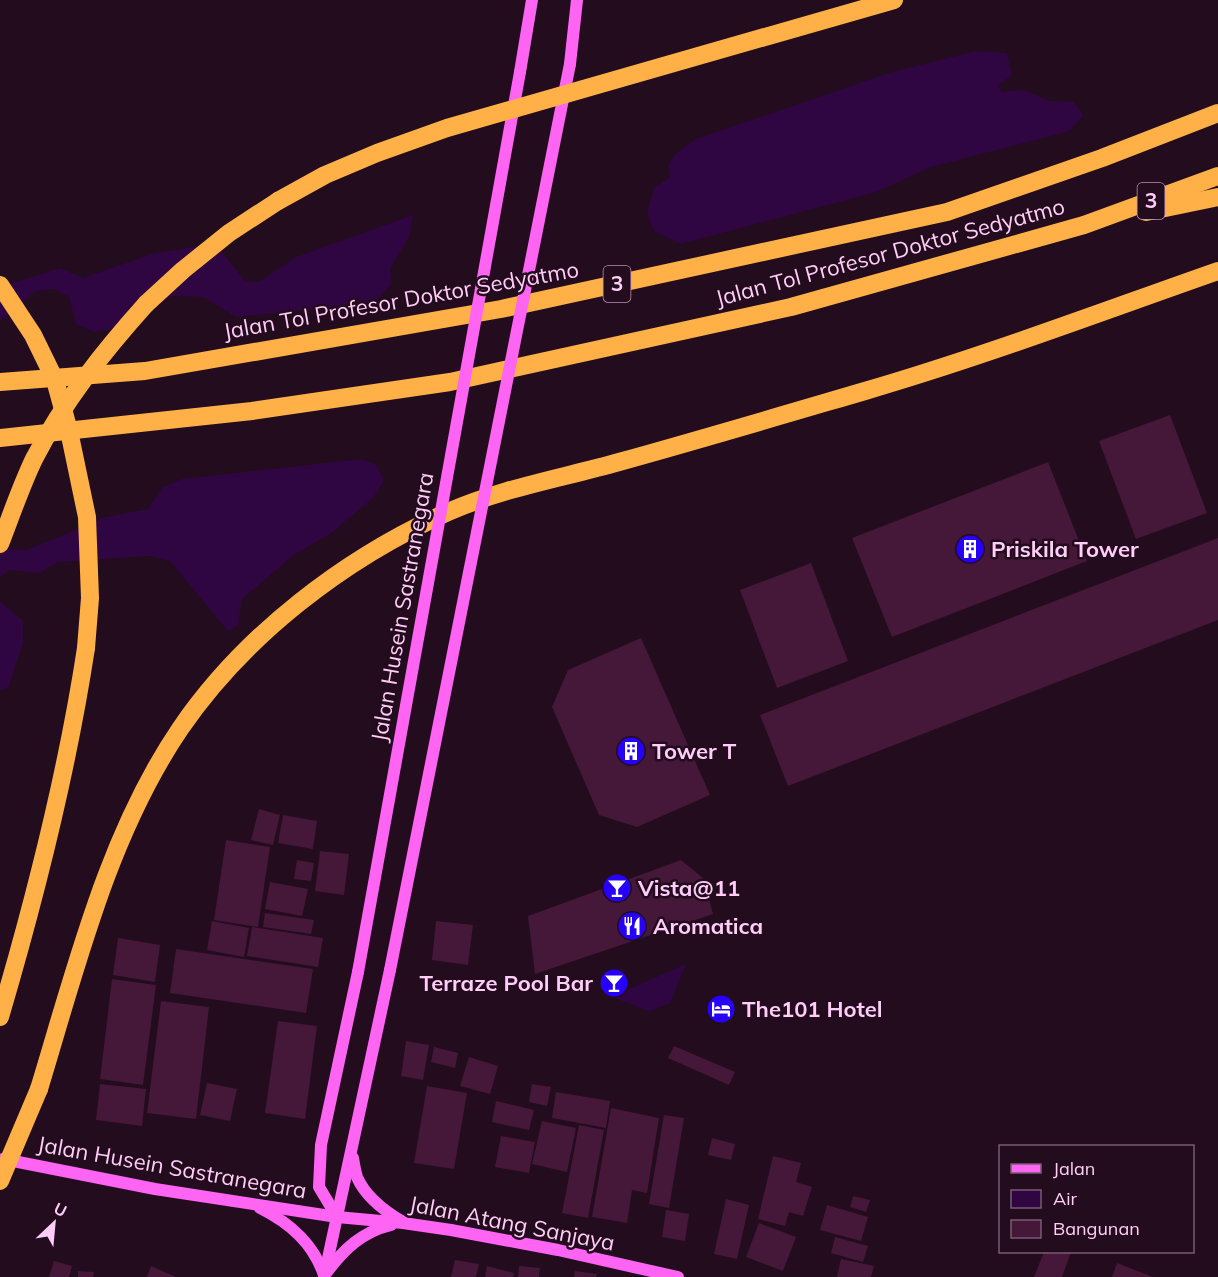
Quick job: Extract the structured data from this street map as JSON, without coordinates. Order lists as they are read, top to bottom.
{
  "streets": {
    "highway": ["3", "Jalan Tol Profesor Doktor Sedyatmo"],
    "main road": ["Jalan Husein Sastranegara", "Jalan Atang Sanjaya"]
  },
  "crossings": [
    ["Jalan Husein Sastranegara", "Jalan Atang Sanjaya"]
  ],
  "places": {
    "building": ["Priskila Tower", "Tower T"],
    "bar": ["Vista@11", "Terraze Pool Bar"],
    "restaurant": ["Aromatica"],
    "hotel": ["The101 Hotel"]
  },
  "legend": ["Jalan", "Air", "Bangunan"],
  "north": "top right"
}
